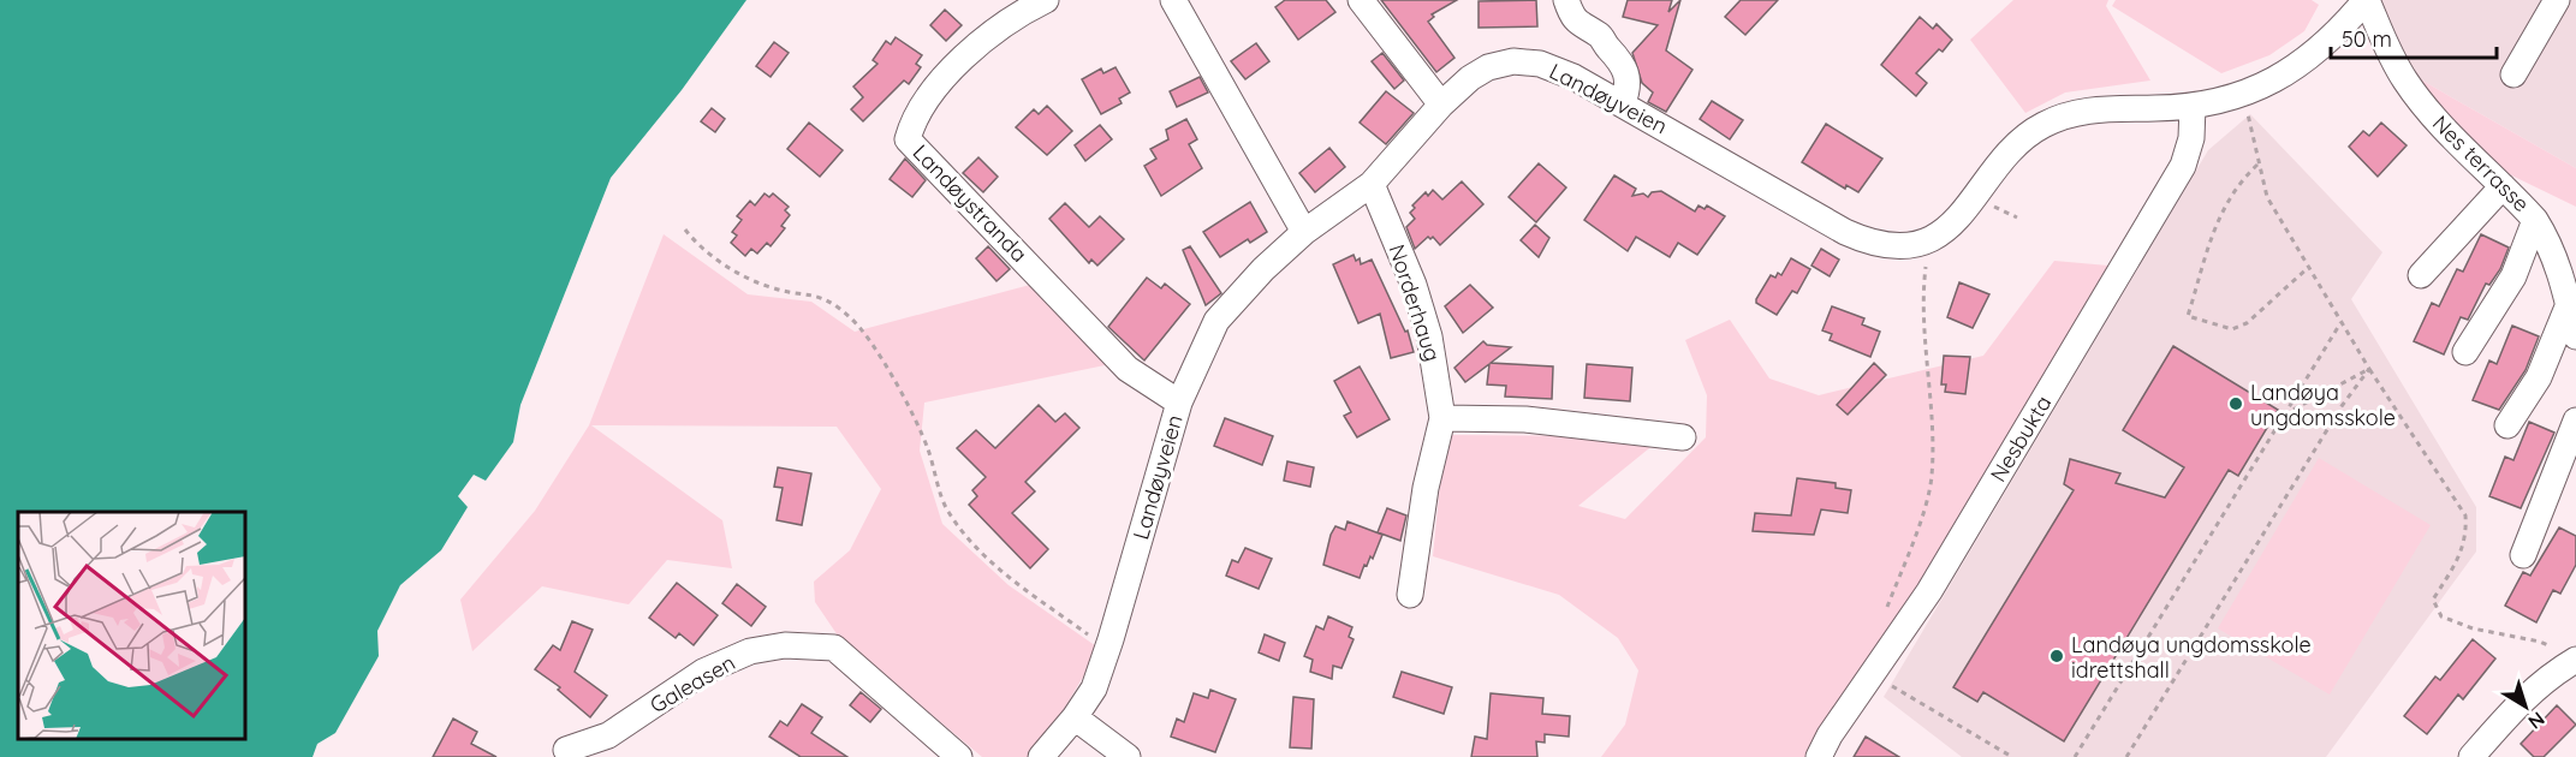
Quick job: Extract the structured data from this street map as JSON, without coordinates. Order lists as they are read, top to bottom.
{
  "streets": {
    "street": [
      "Landøyveien",
      "Nes terrasse",
      "Landøystranda",
      "Norderhaug",
      "Nesbukta",
      "Galeasen"
    ]
  },
  "crossings": [
    ["Landøyveien", "Nes terrasse"],
    ["Landøyveien", "Landøystranda"],
    ["Landøyveien", "Norderhaug"],
    ["Landøyveien", "Nesbukta"]
  ],
  "places": ["Landøya ungdomsskole", "Landøya ungdomsskole idrettshall"],
  "scale_bar": "50 m",
  "north": "bottom right"
}
